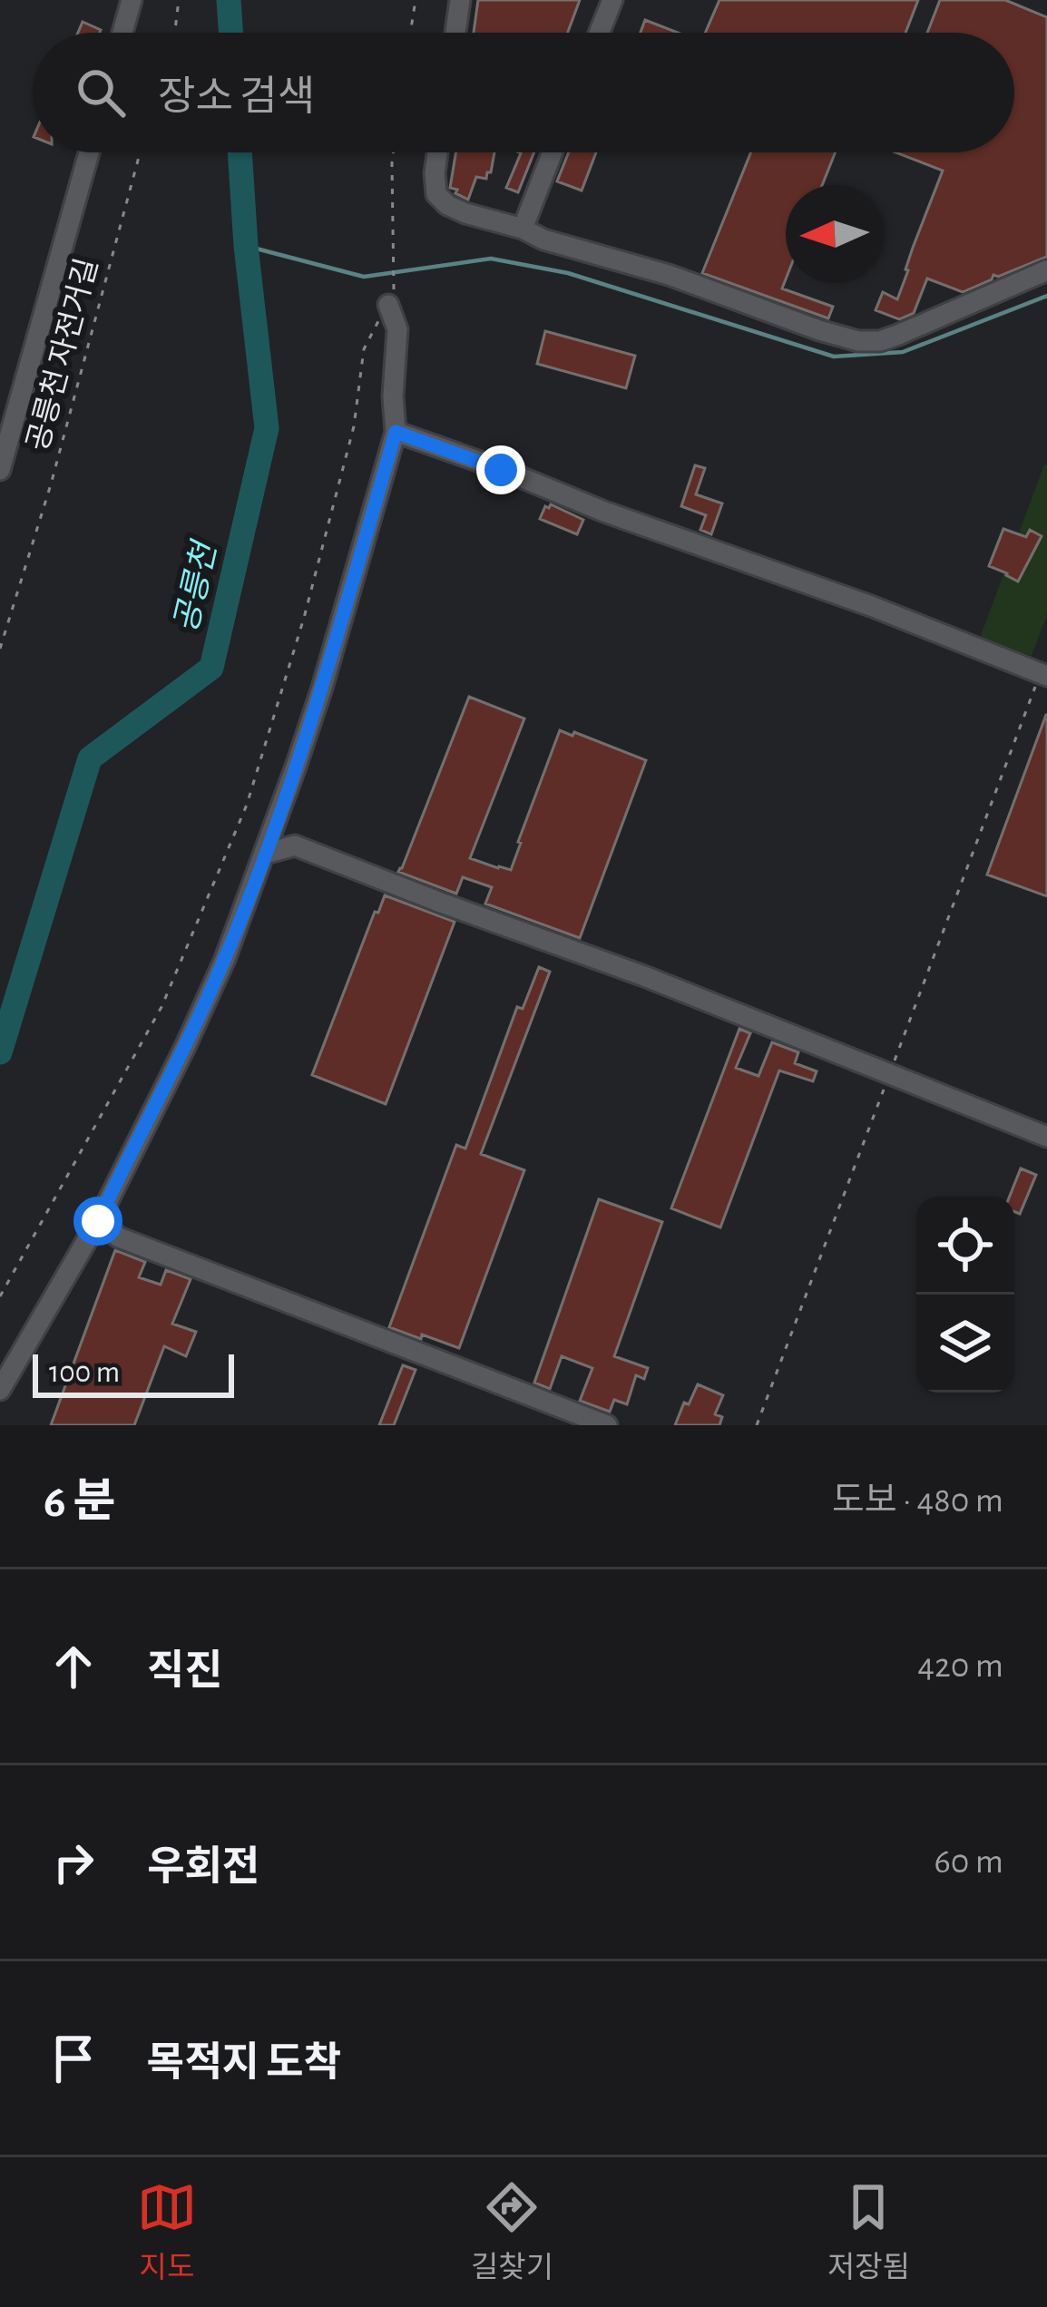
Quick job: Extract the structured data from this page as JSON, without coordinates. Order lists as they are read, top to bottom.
{
  "streets": {
    "path": ["공릉천 자전거길"]
  },
  "water": ["공릉천"],
  "scale_bar": "100 m",
  "north": "left",
  "page": {
    "search": "장소 검색",
    "scale": "100 m",
    "heading": ["6 분", "도보 · 480 m"],
    "list": [
      ["직진", "420 m"],
      ["우회전", "60 m"],
      "목적지 도착"
    ],
    "nav": ["지도", "길찾기", "저장됨"]
  }
}
